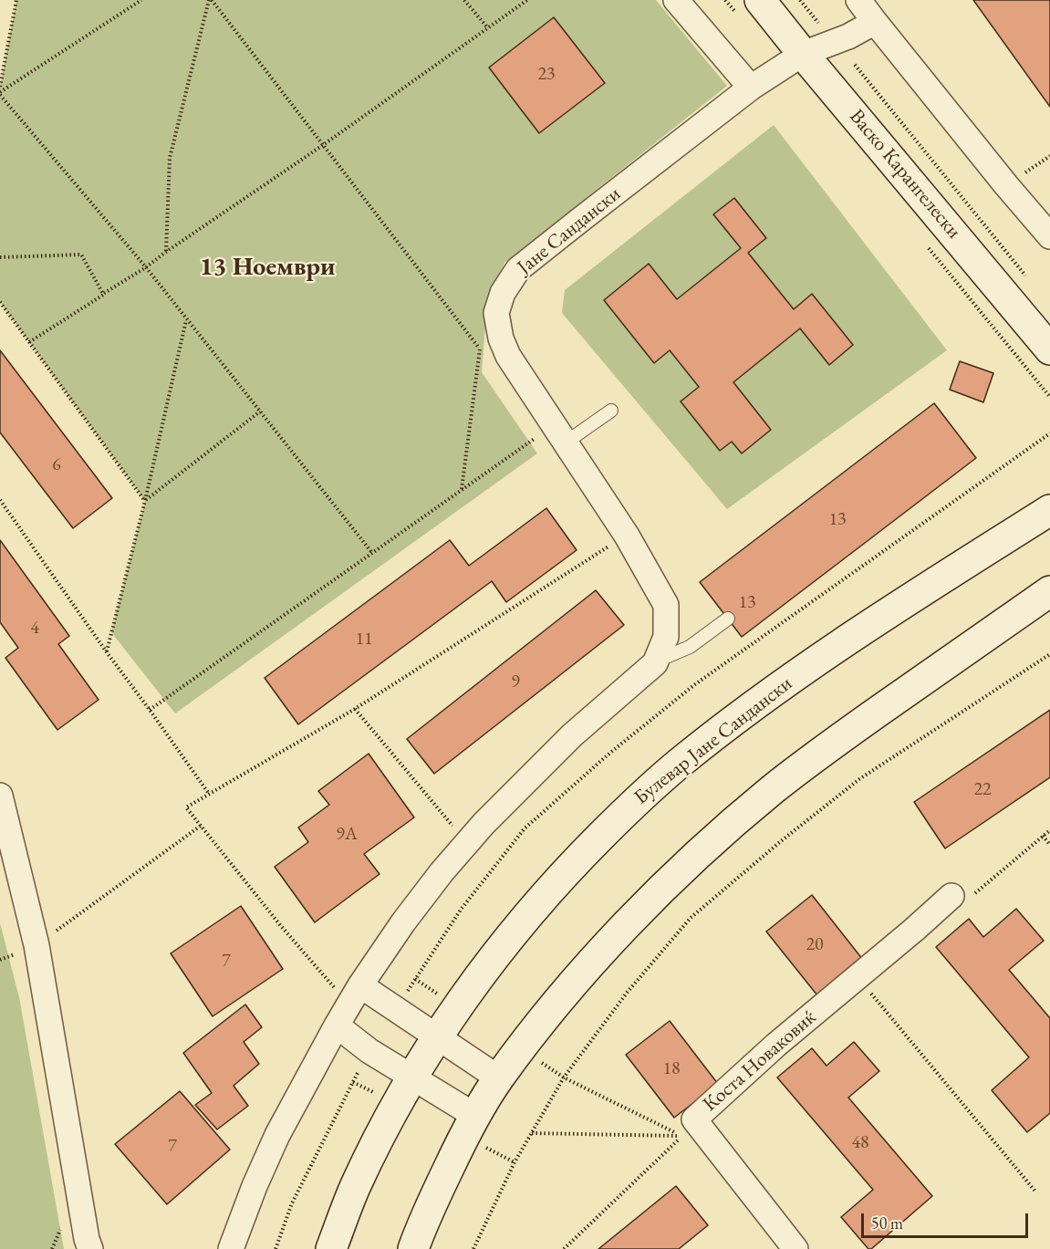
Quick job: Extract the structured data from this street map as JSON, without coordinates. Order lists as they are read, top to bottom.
{
  "streets": {
    "street": [
      "Васко Карангелески",
      "Јане Сандански",
      "Булевар Јане Сандански",
      "Коста Новаковиќ"
    ]
  },
  "crossings": [
    ["Васко Карангелески", "Јане Сандански"]
  ],
  "districts": ["13 Ноември"],
  "house_numbers": [
    "23",
    "6",
    "13",
    "13",
    "4",
    "11",
    "9",
    "22",
    "9A",
    "20",
    "7",
    "18",
    "48",
    "7"
  ],
  "scale_bar": "50 m"
}
